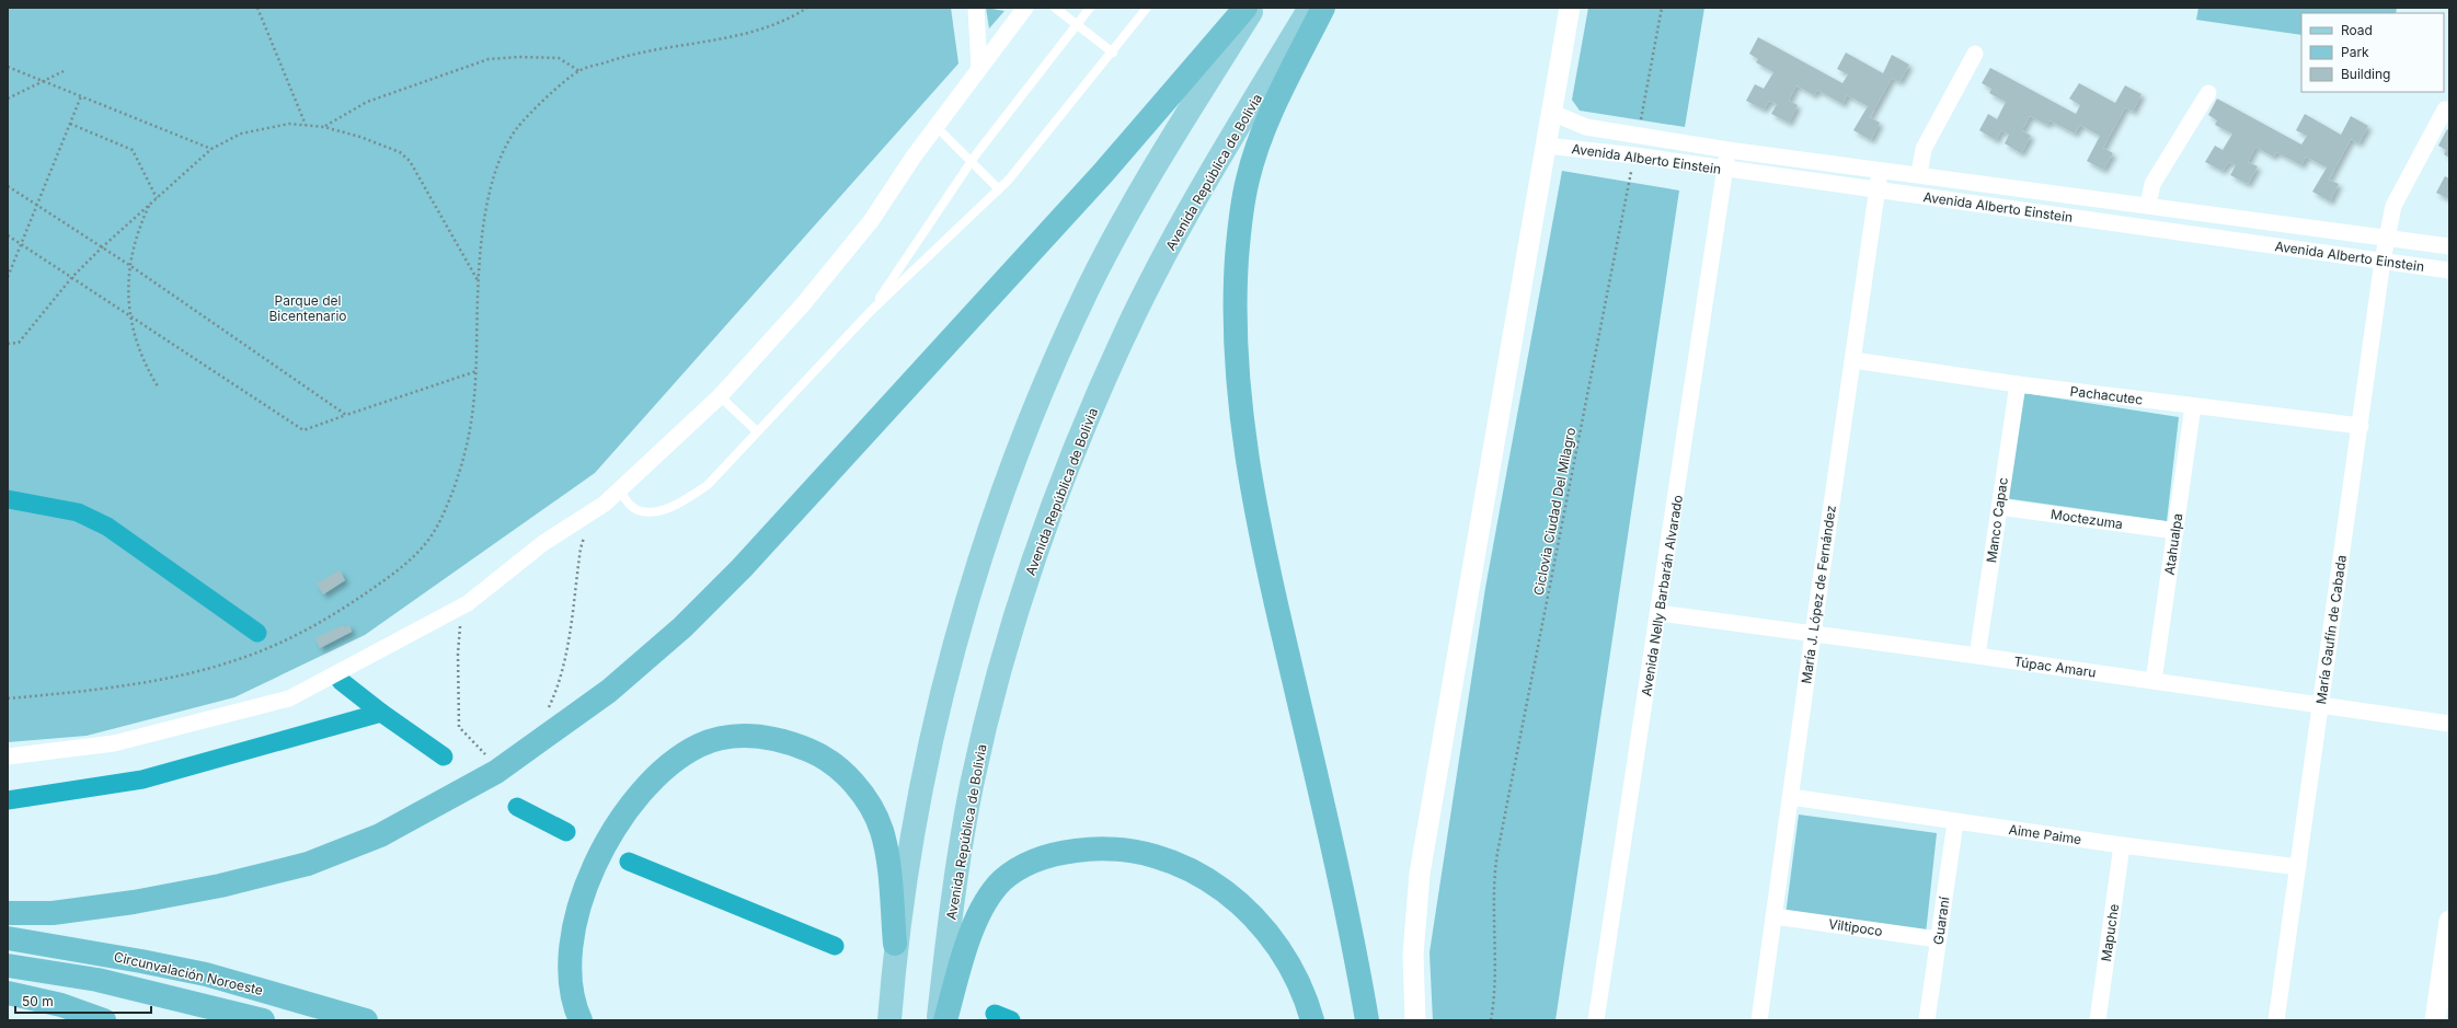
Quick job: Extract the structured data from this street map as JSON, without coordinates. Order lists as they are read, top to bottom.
{
  "streets": {
    "highway": ["Circunvalación Noroeste"],
    "main road": ["Avenida República de Bolivia"],
    "street": [
      "Avenida Alberto Einstein",
      "Pachacutec",
      "Moctezuma",
      "Manco Capac",
      "Atahualpa",
      "María J. López de Fernández",
      "Avenida Nelly Barbarán Alvarado",
      "María Gaufín de Cabada",
      "Túpac Amaru",
      "Aime Paime",
      "Guaraní",
      "Viltipoco",
      "Mapuche"
    ],
    "path": ["Ciclovia Ciudad Del Milagro"]
  },
  "crossings": [
    ["Avenida Alberto Einstein", "Ciclovia Ciudad Del Milagro"],
    ["Avenida Alberto Einstein", "María J. López de Fernández"],
    ["Avenida Alberto Einstein", "Avenida Nelly Barbarán Alvarado"],
    ["Avenida Alberto Einstein", "María Gaufín de Cabada"],
    ["Pachacutec", "Manco Capac"],
    ["Pachacutec", "Atahualpa"],
    ["Pachacutec", "María J. López de Fernández"],
    ["Pachacutec", "María Gaufín de Cabada"],
    ["Moctezuma", "Manco Capac"],
    ["Moctezuma", "Atahualpa"],
    ["Manco Capac", "Túpac Amaru"],
    ["Atahualpa", "Túpac Amaru"],
    ["María J. López de Fernández", "Túpac Amaru"],
    ["María J. López de Fernández", "Aime Paime"],
    ["María J. López de Fernández", "Viltipoco"],
    ["Avenida Nelly Barbarán Alvarado", "Túpac Amaru"],
    ["María Gaufín de Cabada", "Túpac Amaru"],
    ["María Gaufín de Cabada", "Aime Paime"],
    ["Aime Paime", "Guaraní"],
    ["Aime Paime", "Mapuche"],
    ["Guaraní", "Viltipoco"]
  ],
  "parks": ["Parque del Bicentenario"],
  "legend": ["Road", "Park", "Building"],
  "scale_bar": "50 m"
}
